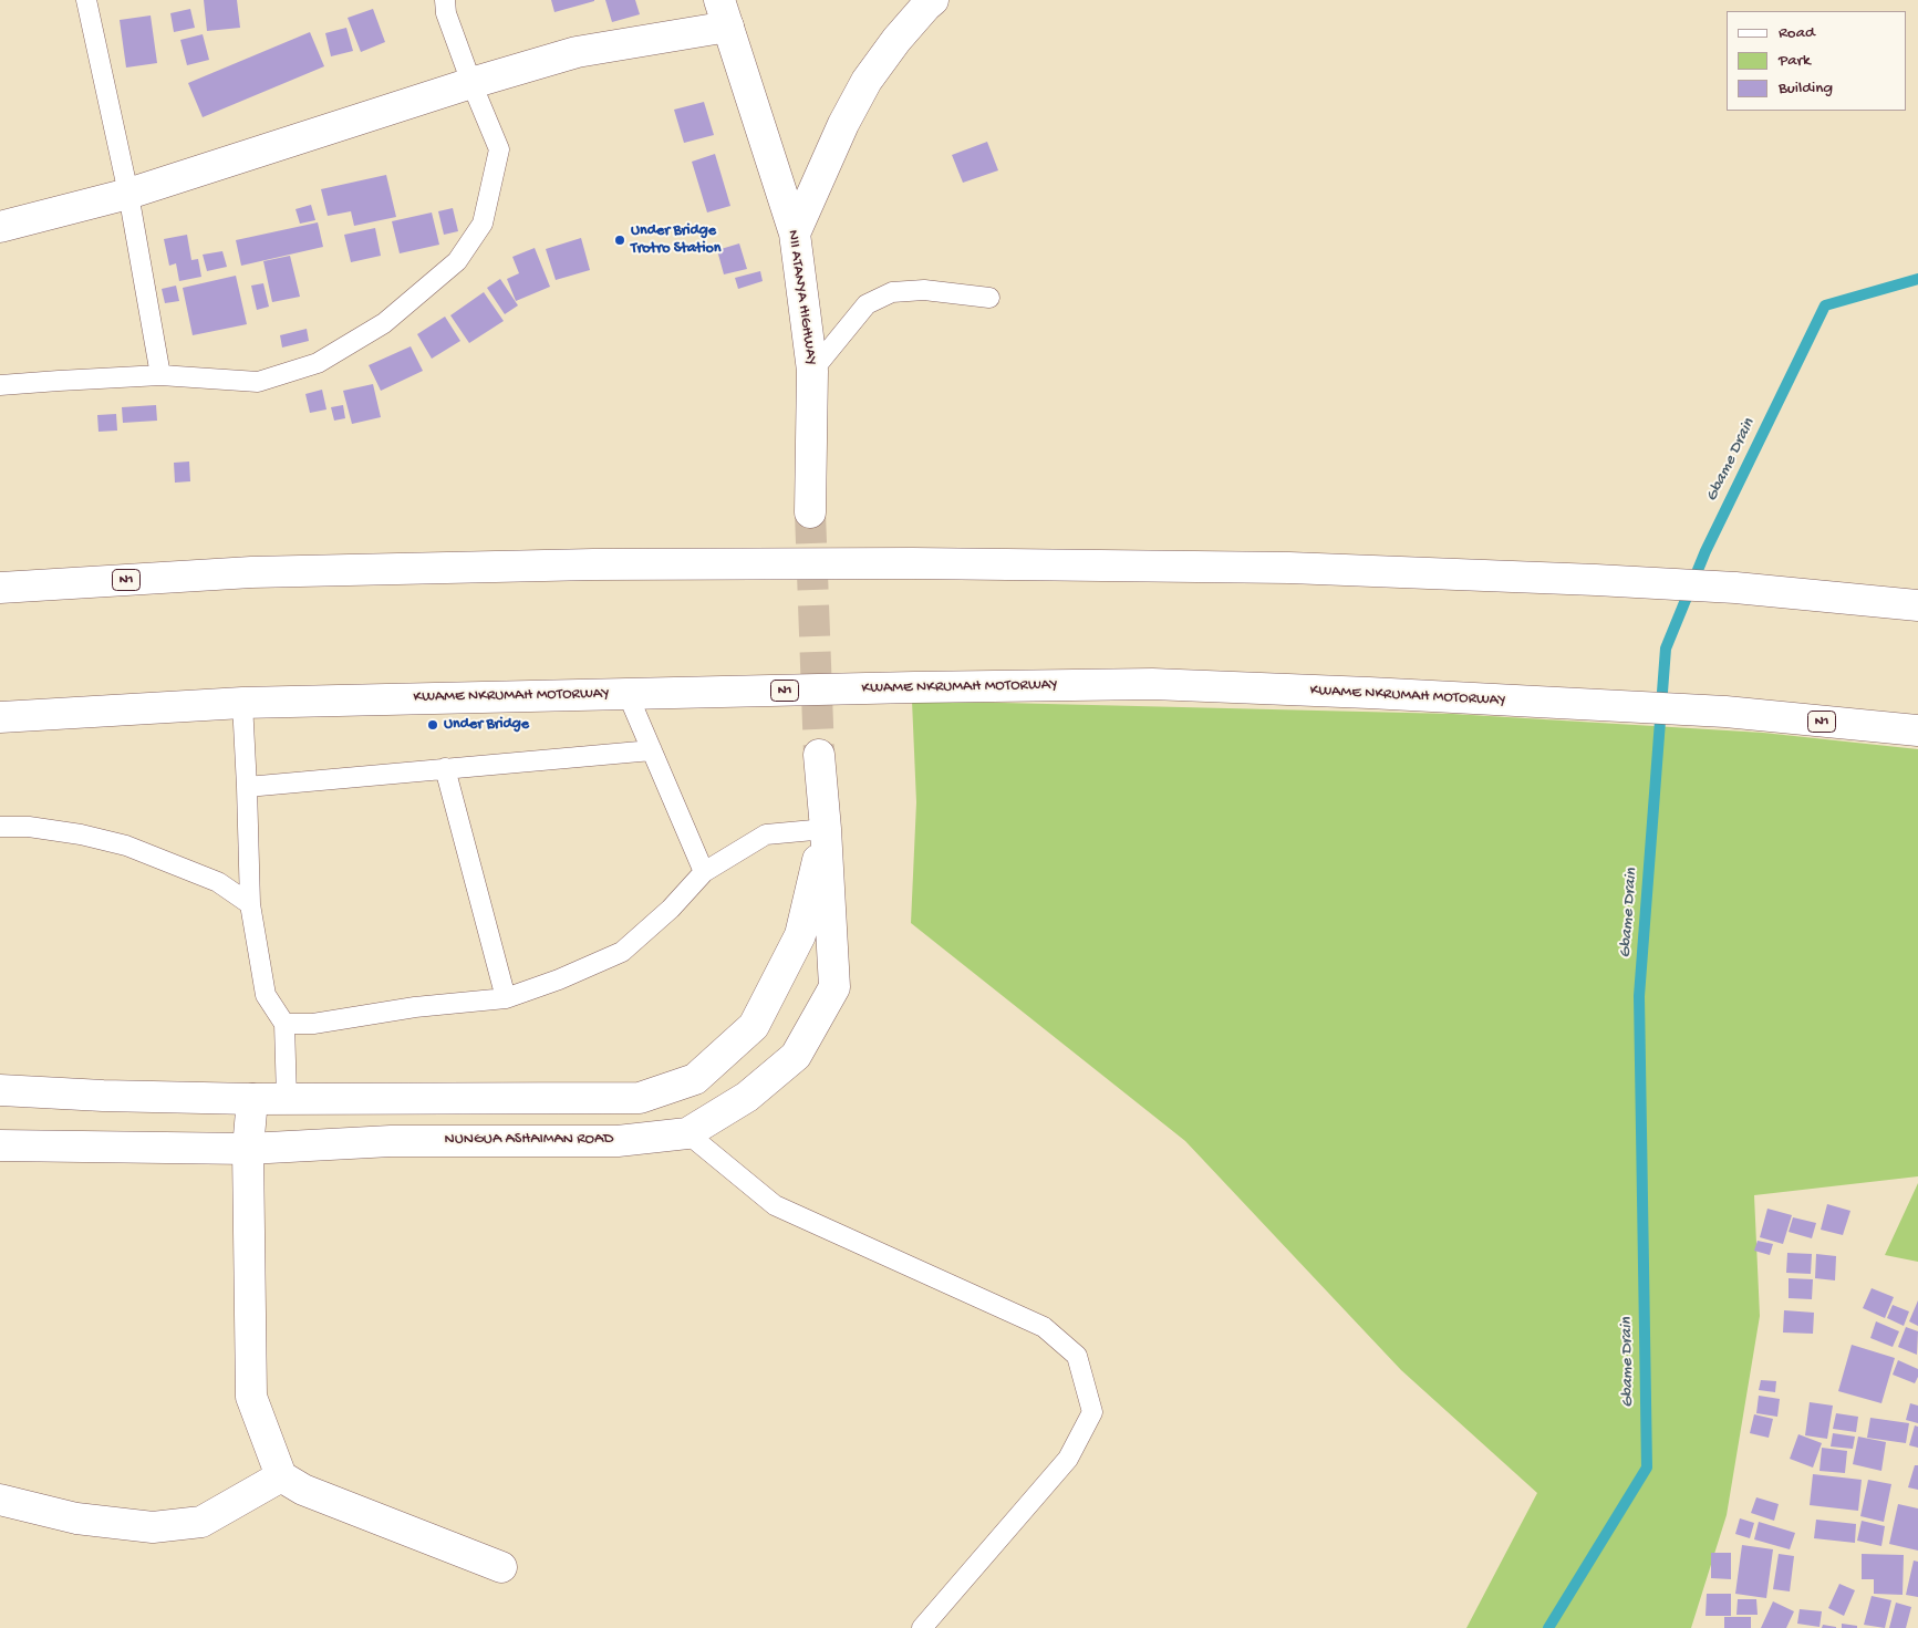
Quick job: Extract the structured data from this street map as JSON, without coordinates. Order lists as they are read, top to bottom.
{
  "streets": {
    "main road": [
      "NII ATANYA HIGHWAY",
      "N1",
      "KWAME NKRUMAH MOTORWAY",
      "NUNGUA ASHAIMAN ROAD"
    ]
  },
  "water": ["Gbame Drain"],
  "places": ["Under Bridge Trotro Station", "Under Bridge"],
  "legend": ["Road", "Park", "Building"]
}
